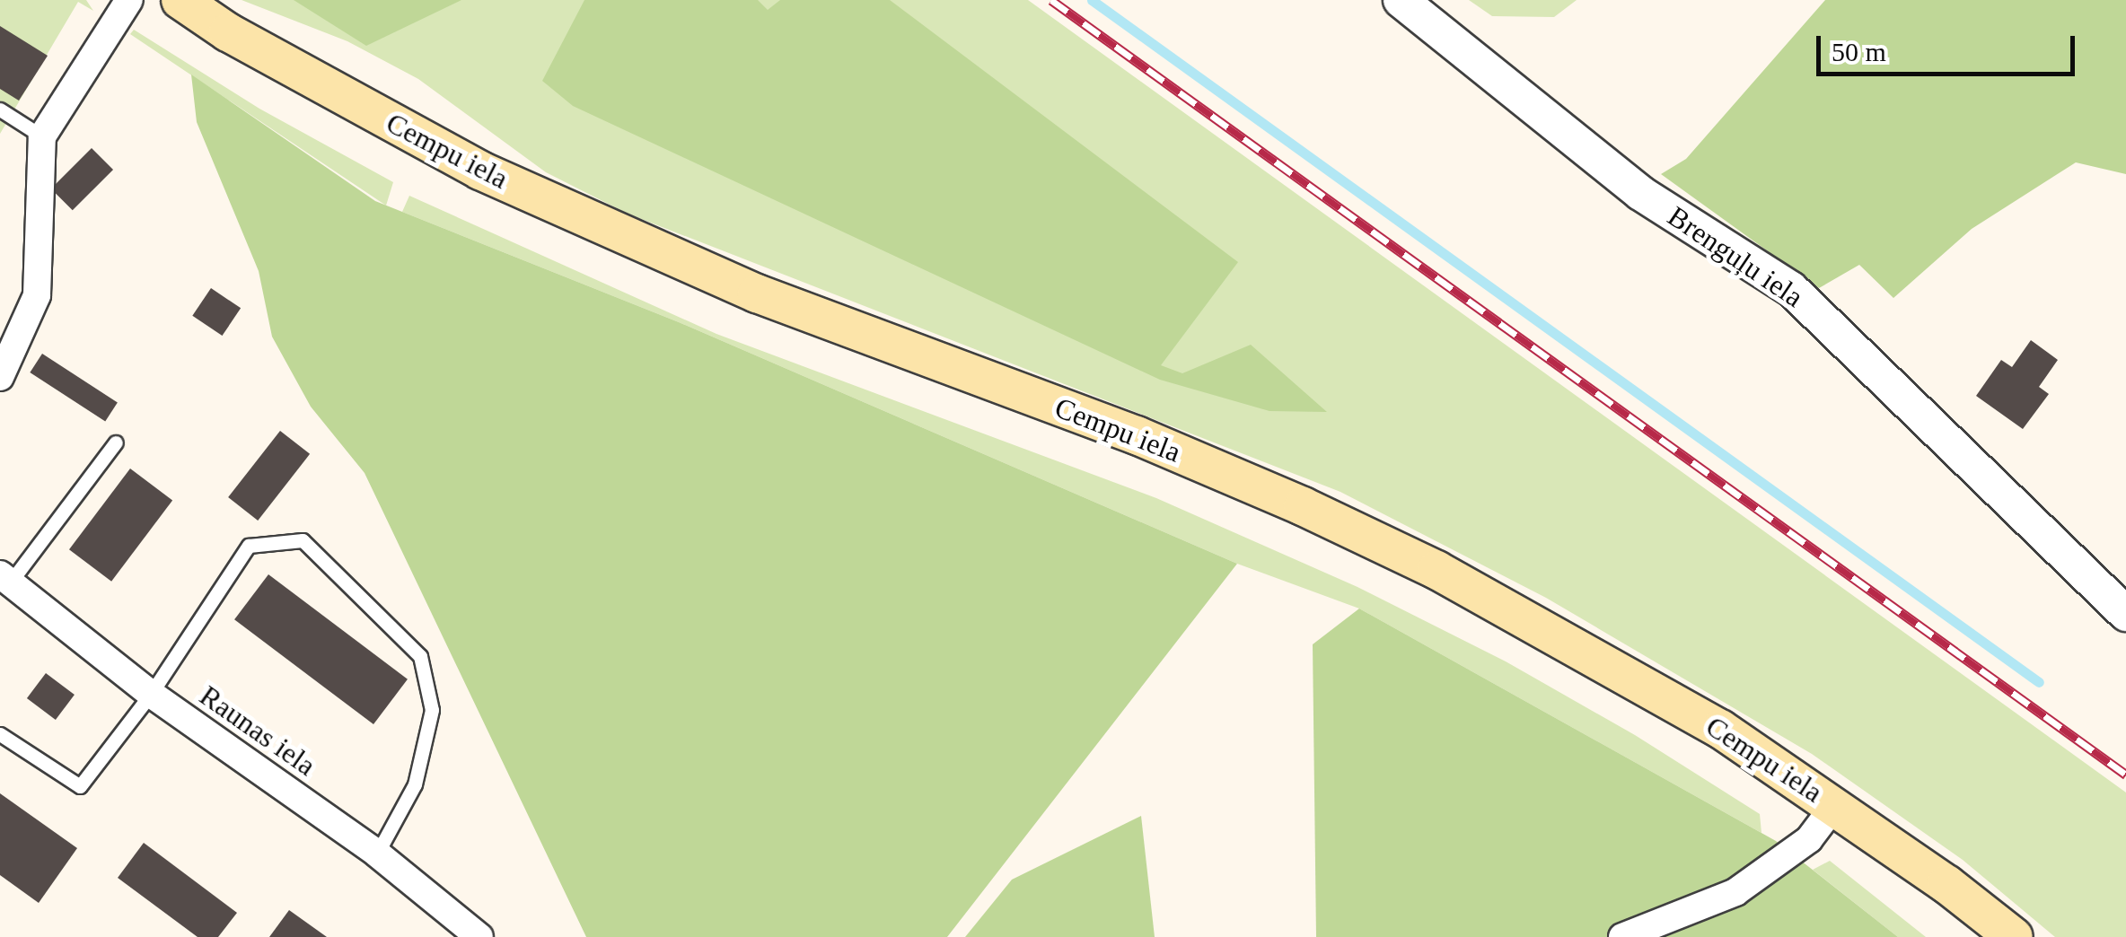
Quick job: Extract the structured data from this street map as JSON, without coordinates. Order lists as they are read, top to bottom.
{
  "streets": {
    "main road": ["Cempu iela"],
    "street": ["Brenguļu iela", "Raunas iela"]
  },
  "scale_bar": "50 m"
}
